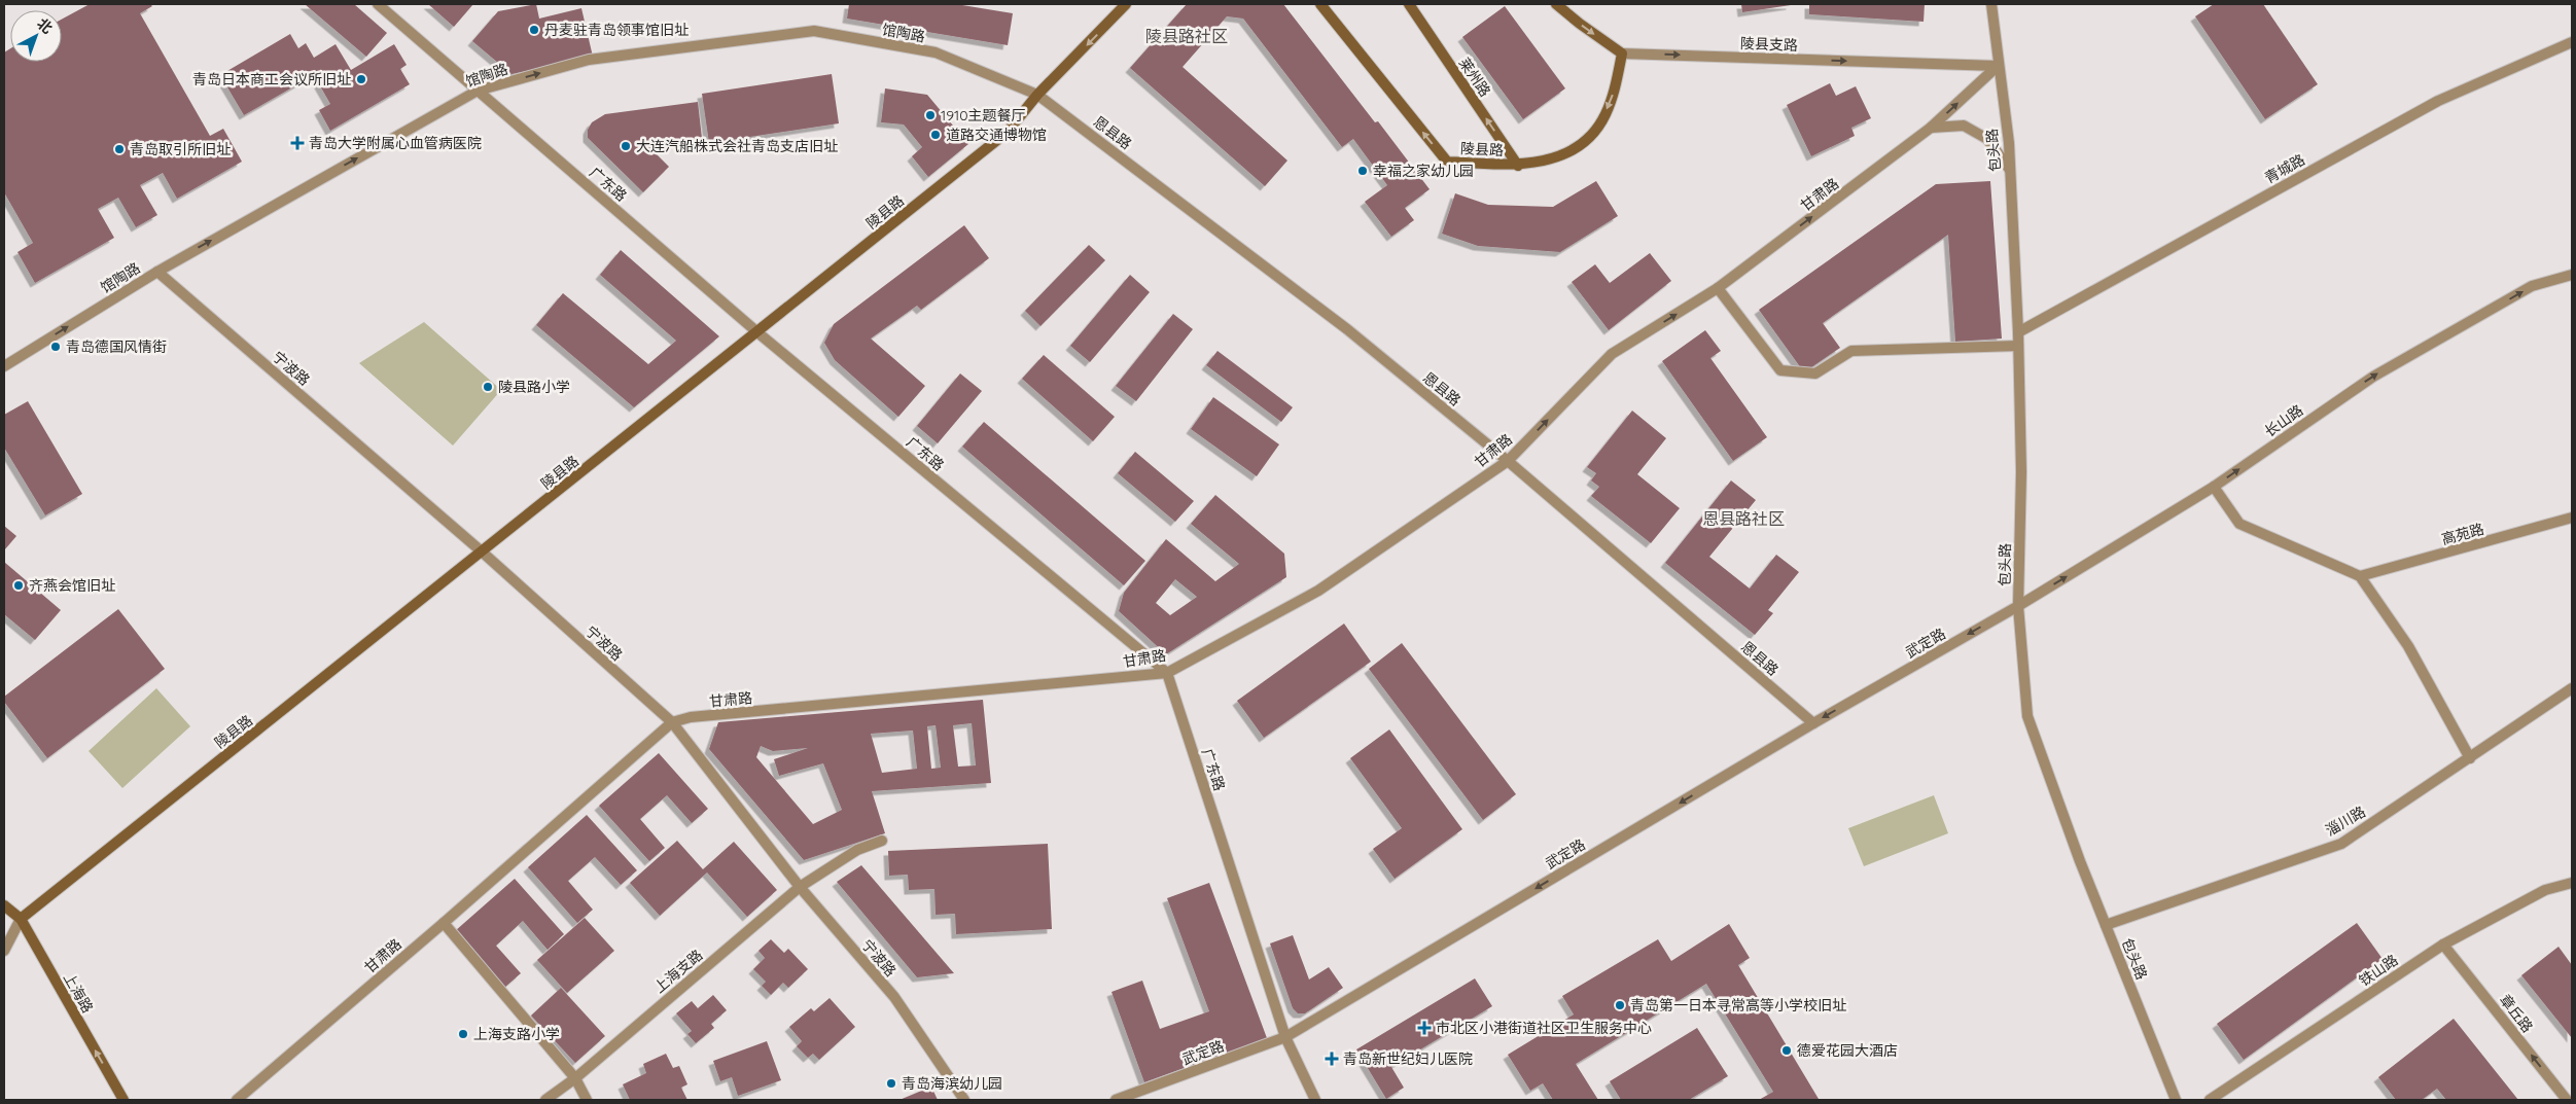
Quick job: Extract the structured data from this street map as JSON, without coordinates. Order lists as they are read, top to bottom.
{
  "streets": {
    "street": [
      "馆陶路",
      "陵县支路",
      "莱州路",
      "恩县路",
      "陵县路",
      "包头路",
      "青城路",
      "广东路",
      "甘肃路",
      "宁波路",
      "长山路",
      "高苑路",
      "武定路",
      "淄川路",
      "铁山路",
      "上海支路",
      "上海路",
      "章丘路"
    ]
  },
  "crossings": [
    ["馆陶路", "恩县路"],
    ["馆陶路", "陵县路"],
    ["馆陶路", "广东路"],
    ["馆陶路", "宁波路"],
    ["陵县支路", "陵县路"],
    ["陵县支路", "包头路"],
    ["陵县支路", "甘肃路"],
    ["莱州路", "陵县路"],
    ["恩县路", "陵县路"],
    ["恩县路", "甘肃路"],
    ["恩县路", "武定路"],
    ["陵县路", "广东路"],
    ["陵县路", "宁波路"],
    ["陵县路", "上海路"],
    ["包头路", "青城路"],
    ["包头路", "甘肃路"],
    ["包头路", "长山路"],
    ["包头路", "武定路"],
    ["包头路", "淄川路"],
    ["广东路", "甘肃路"],
    ["广东路", "武定路"],
    ["甘肃路", "宁波路"],
    ["宁波路", "上海支路"],
    ["长山路", "武定路"],
    ["铁山路", "章丘路"]
  ],
  "one_way": [
    "馆陶路",
    "陵县支路",
    "莱州路",
    "长山路",
    "武定路",
    "上海路",
    "章丘路"
  ],
  "districts": ["陵县路社区", "恩县路社区"],
  "places": {
    "other": [
      "丹麦驻青岛领事馆旧址",
      "青岛日本商工会议所旧址",
      "1910主题餐厅",
      "道路交通博物馆",
      "大连汽船株式会社青岛支店旧址",
      "青岛取引所旧址",
      "幸福之家幼儿园",
      "青岛德国风情街",
      "陵县路小学",
      "齐燕会馆旧址",
      "青岛第一日本寻常高等小学校旧址",
      "上海支路小学",
      "德爱花园大酒店",
      "青岛海滨幼儿园"
    ],
    "health": ["青岛大学附属心血管病医院", "市北区小港街道社区卫生服务中心", "青岛新世纪妇儿医院"]
  },
  "north": "top right"
}
